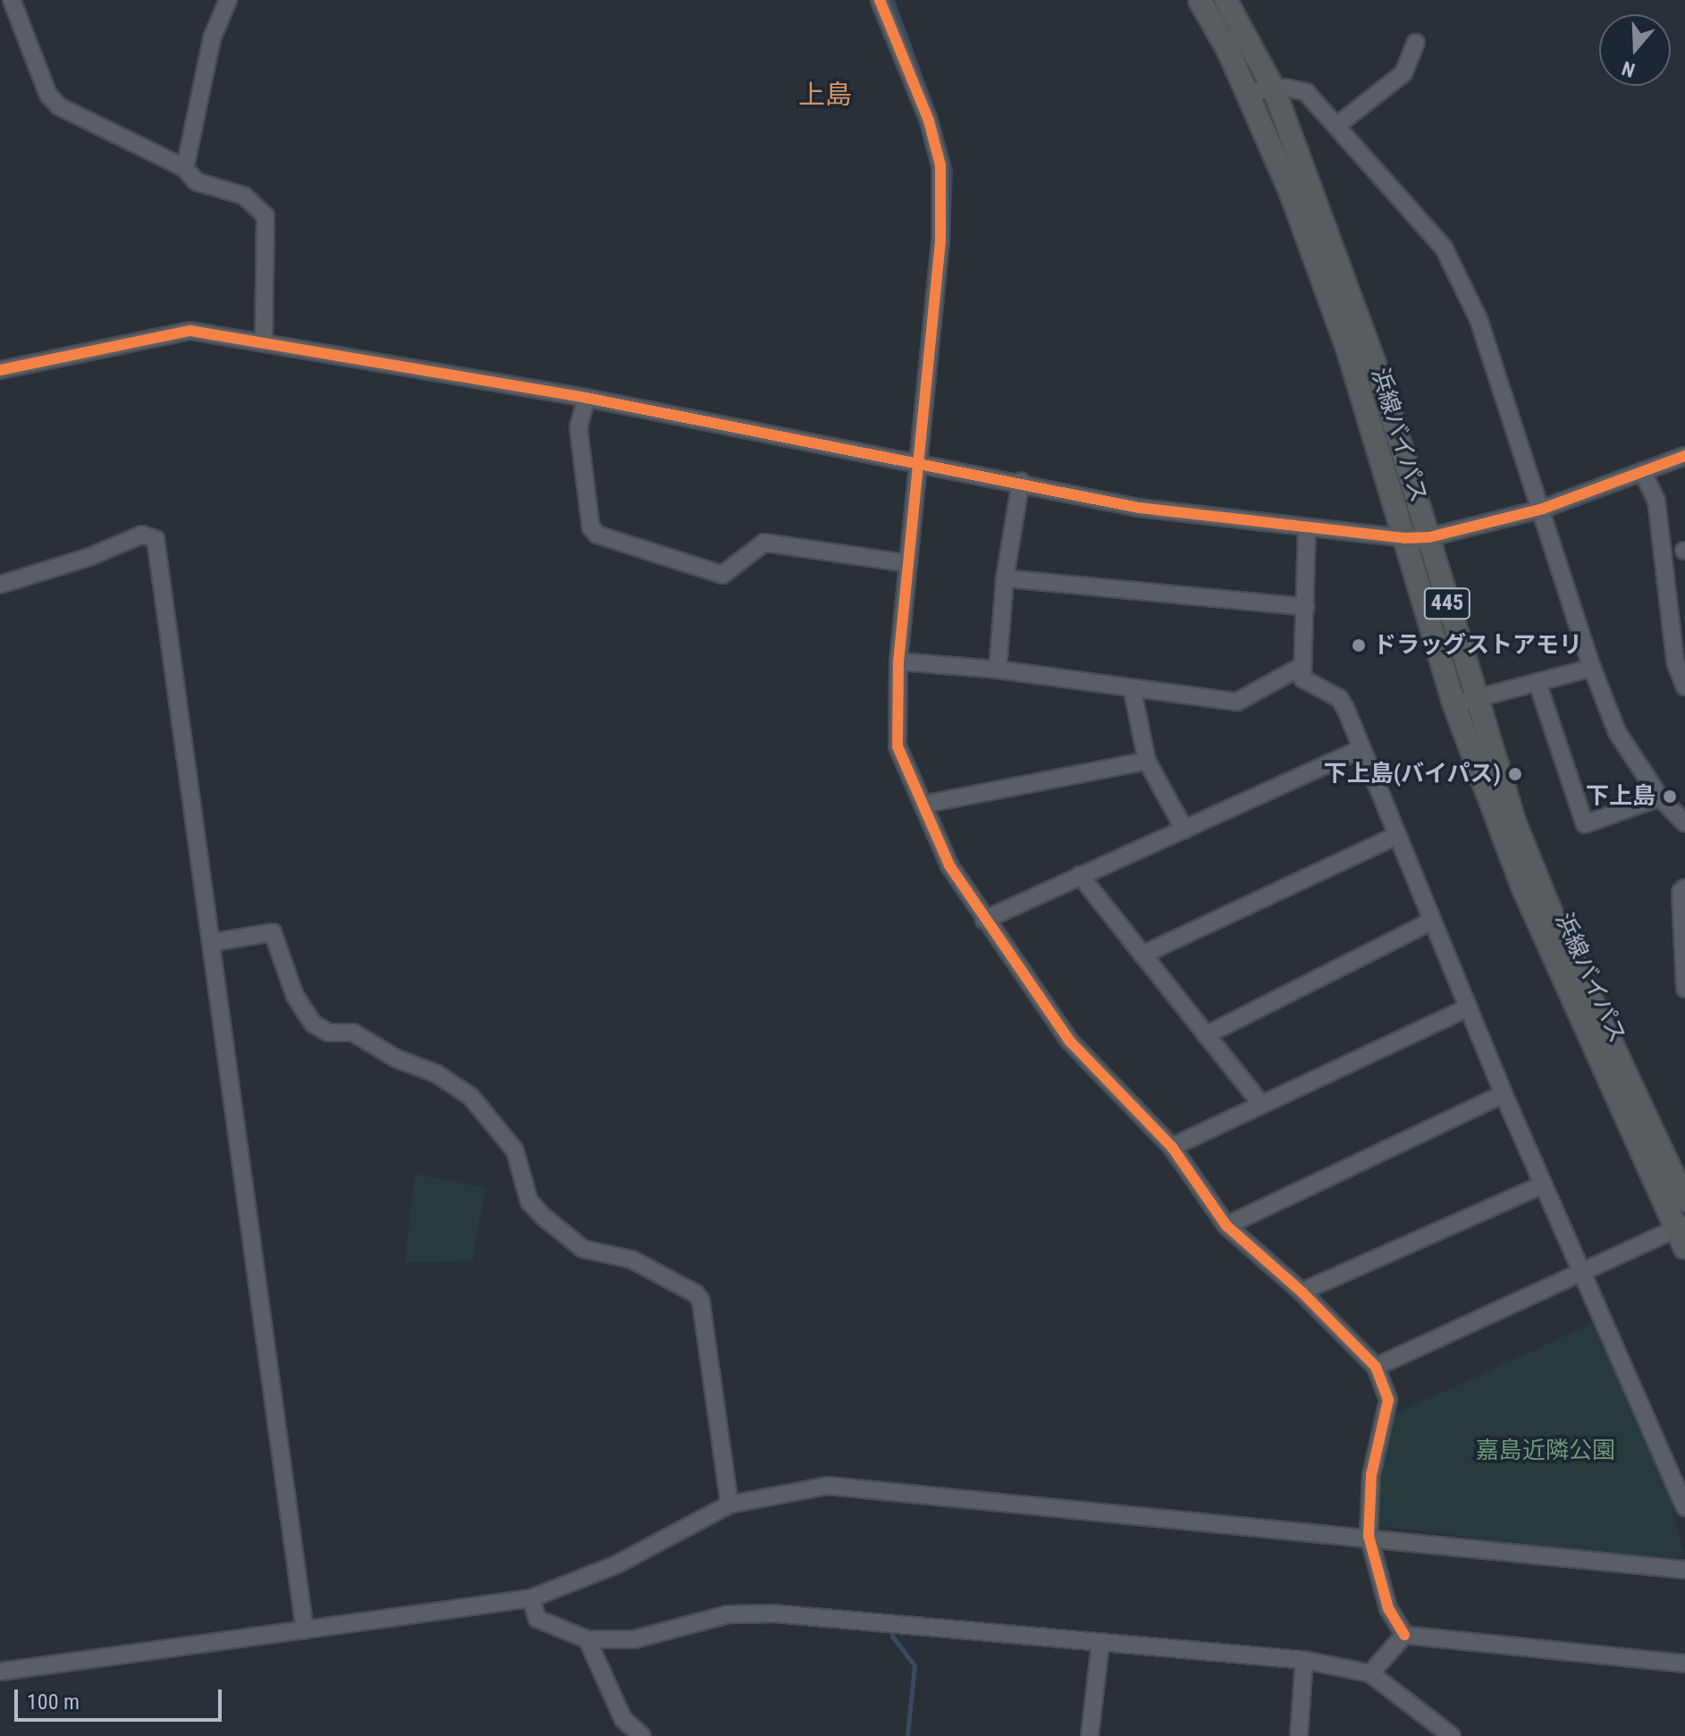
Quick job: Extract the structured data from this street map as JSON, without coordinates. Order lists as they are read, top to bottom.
{
  "streets": {
    "highway": ["浜線バイパス", "445"]
  },
  "districts": ["上島"],
  "parks": ["嘉島近隣公園"],
  "places": ["ドラッグストアモリ", "下上島(バイパス)", "下上島"],
  "scale_bar": "100 m",
  "north": "bottom"
}
